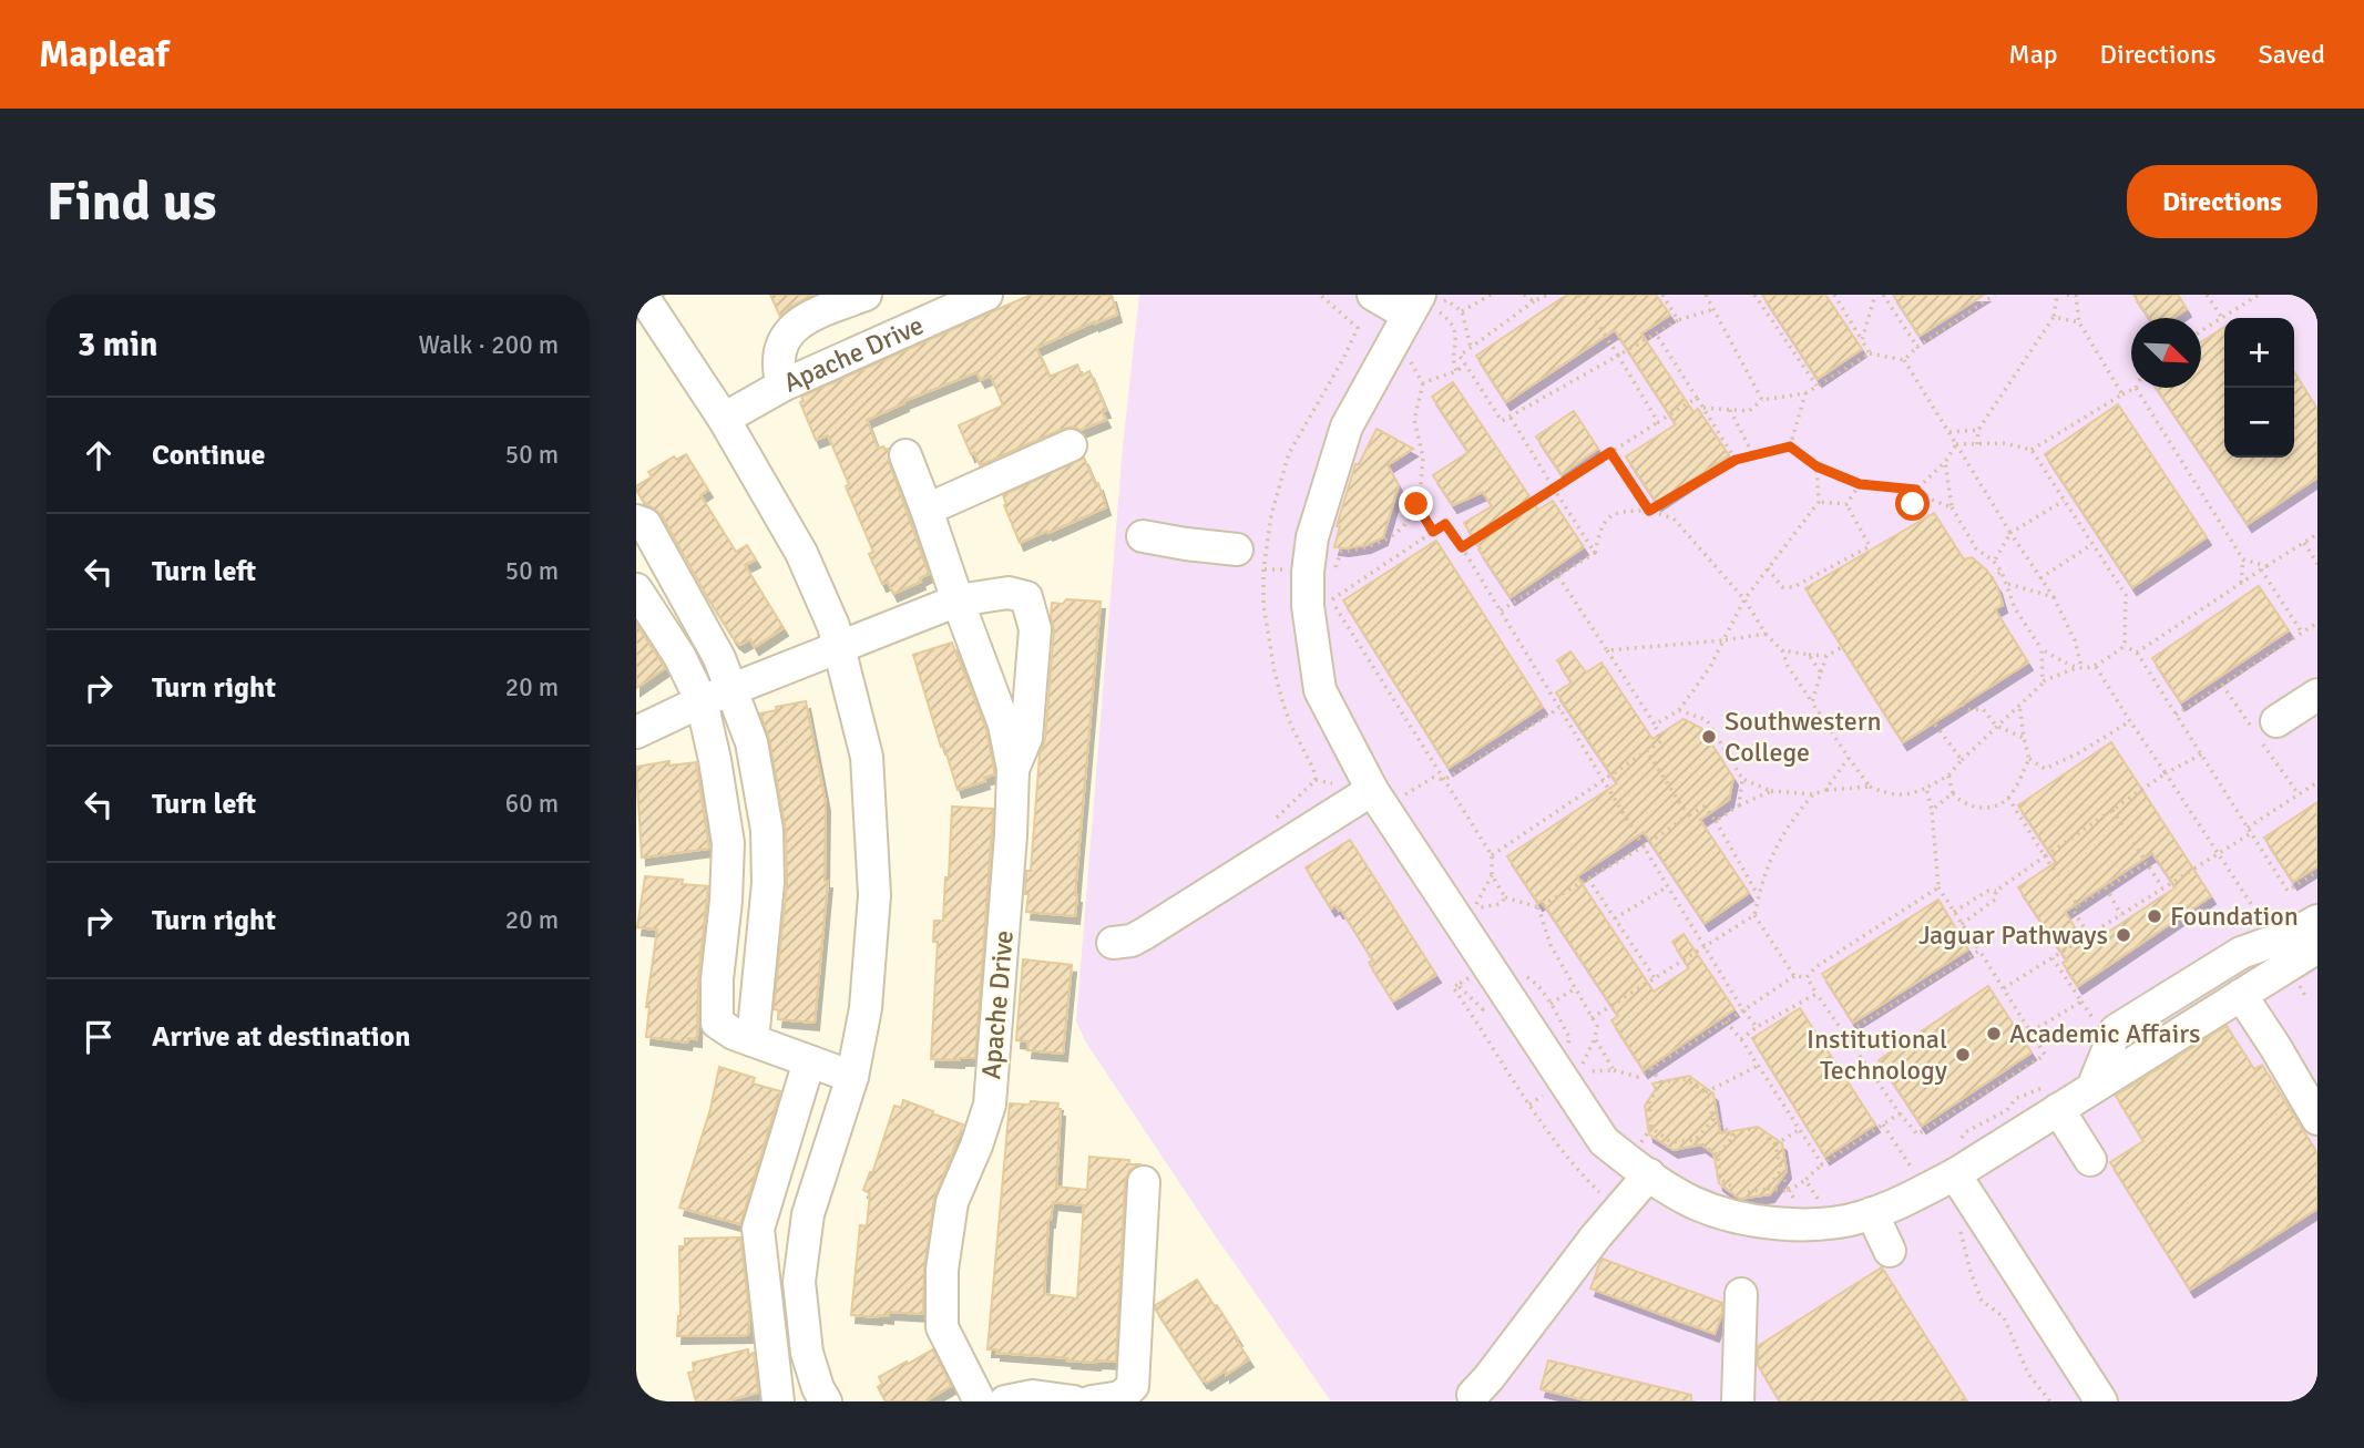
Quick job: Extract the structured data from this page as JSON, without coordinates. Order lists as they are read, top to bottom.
{
  "streets": {
    "street": ["Apache Drive"]
  },
  "places": [
    "Southwestern College",
    "Foundation",
    "Jaguar Pathways",
    "Academic Affairs",
    "Institutional Technology"
  ],
  "north": "bottom right",
  "page": {
    "header": "Mapleaf",
    "nav": ["Map", "Directions", "Saved"],
    "buttons": "Directions",
    "title": "Find us",
    "heading": ["3 min", "Walk · 200 m"],
    "map_buttons": ["+", "−"],
    "list": [
      ["Continue", "50 m"],
      ["Turn left", "50 m"],
      ["Turn right", "20 m"],
      ["Turn left", "60 m"],
      ["Turn right", "20 m"],
      "Arrive at destination"
    ]
  }
}
